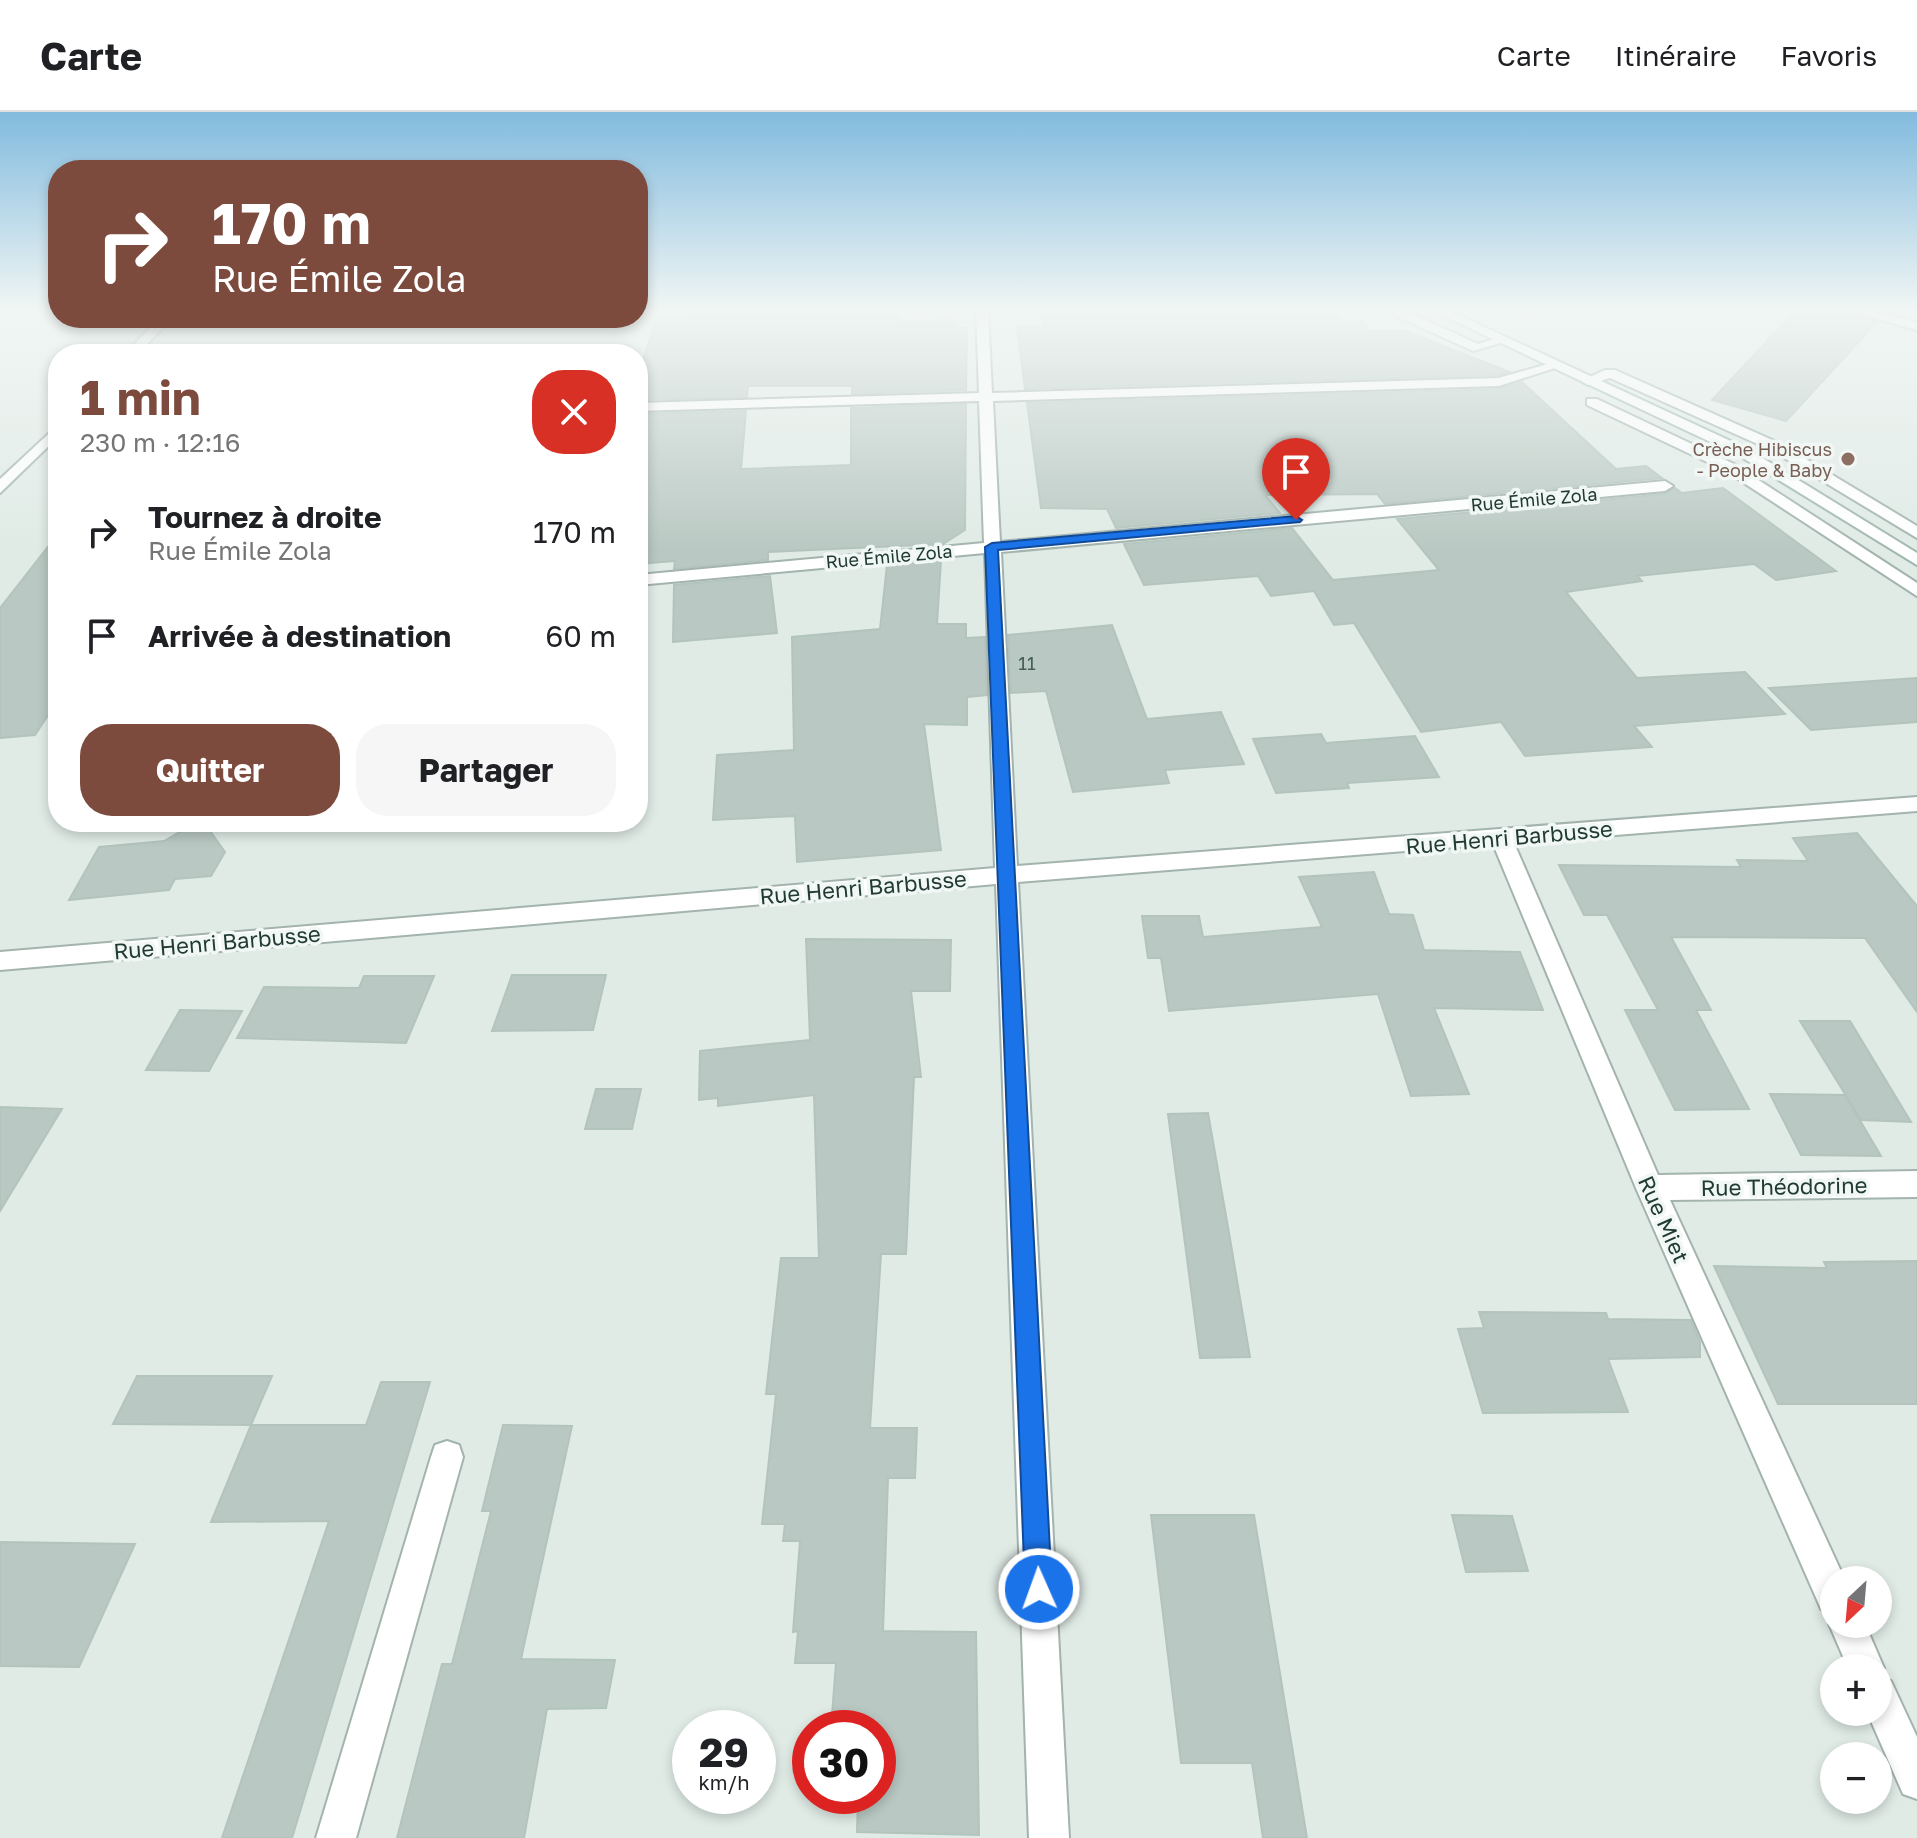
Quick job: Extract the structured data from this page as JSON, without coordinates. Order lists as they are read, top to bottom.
{
  "streets": {
    "street": [
      "Rue Émile Zola",
      "Rue Henri Barbusse",
      "Rue Théodorine",
      "Rue Miet"
    ]
  },
  "crossings": [
    ["Rue Henri Barbusse", "Rue Miet"],
    ["Rue Théodorine", "Rue Miet"]
  ],
  "places": ["Crèche Hibiscus - People & Baby"],
  "house_numbers": ["11"],
  "north": "bottom left",
  "page": {
    "header": "Carte",
    "nav": ["Carte", "Itinéraire", "Favoris"],
    "turn": ["170 m", "Rue Émile Zola"],
    "heading": ["1 min", "230 m · 12:16"],
    "list": [
      {
        "name": "Tournez à droite",
        "note": "Rue Émile Zola",
        "value": "170 m"
      },
      {
        "name": "Arrivée à destination",
        "value": "60 m"
      }
    ],
    "buttons": ["Quitter", "Partager"],
    "map_buttons": ["+", "−"],
    "speed": "29 km/h",
    "limit": "30"
  }
}
